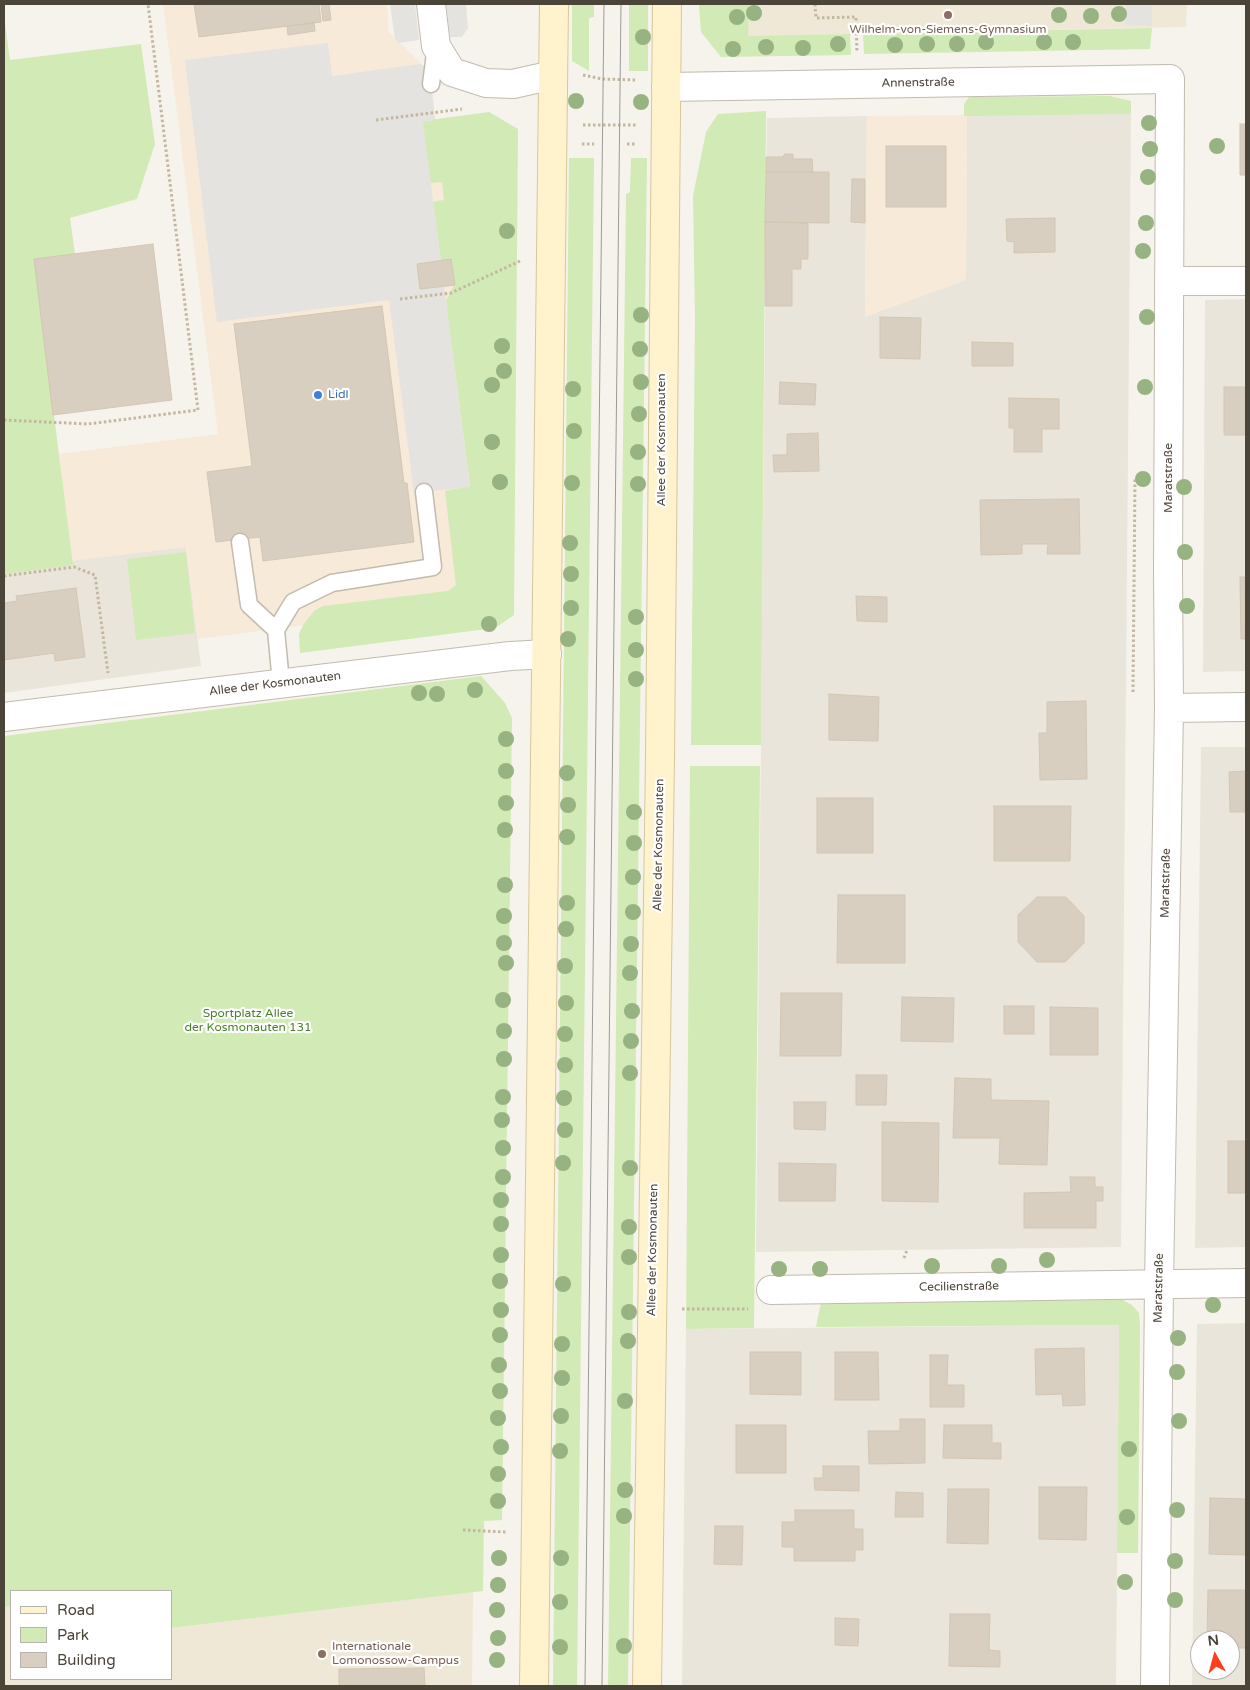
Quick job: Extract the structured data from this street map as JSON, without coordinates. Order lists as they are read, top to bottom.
{
  "streets": {
    "main road": ["Allee der Kosmonauten"],
    "street": ["Annenstraße", "Maratstraße", "Cecilienstraße"]
  },
  "crossings": [
    ["Annenstraße", "Allee der Kosmonauten"],
    ["Annenstraße", "Maratstraße"],
    ["Maratstraße", "Cecilienstraße"]
  ],
  "parks": ["Sportplatz Allee der Kosmonauten 131"],
  "places": ["Wilhelm-von-Siemens-Gymnasium", "Lidl", "Internationale Lomonossow-Campus"],
  "legend": ["Road", "Park", "Building"],
  "north": "top"
}
